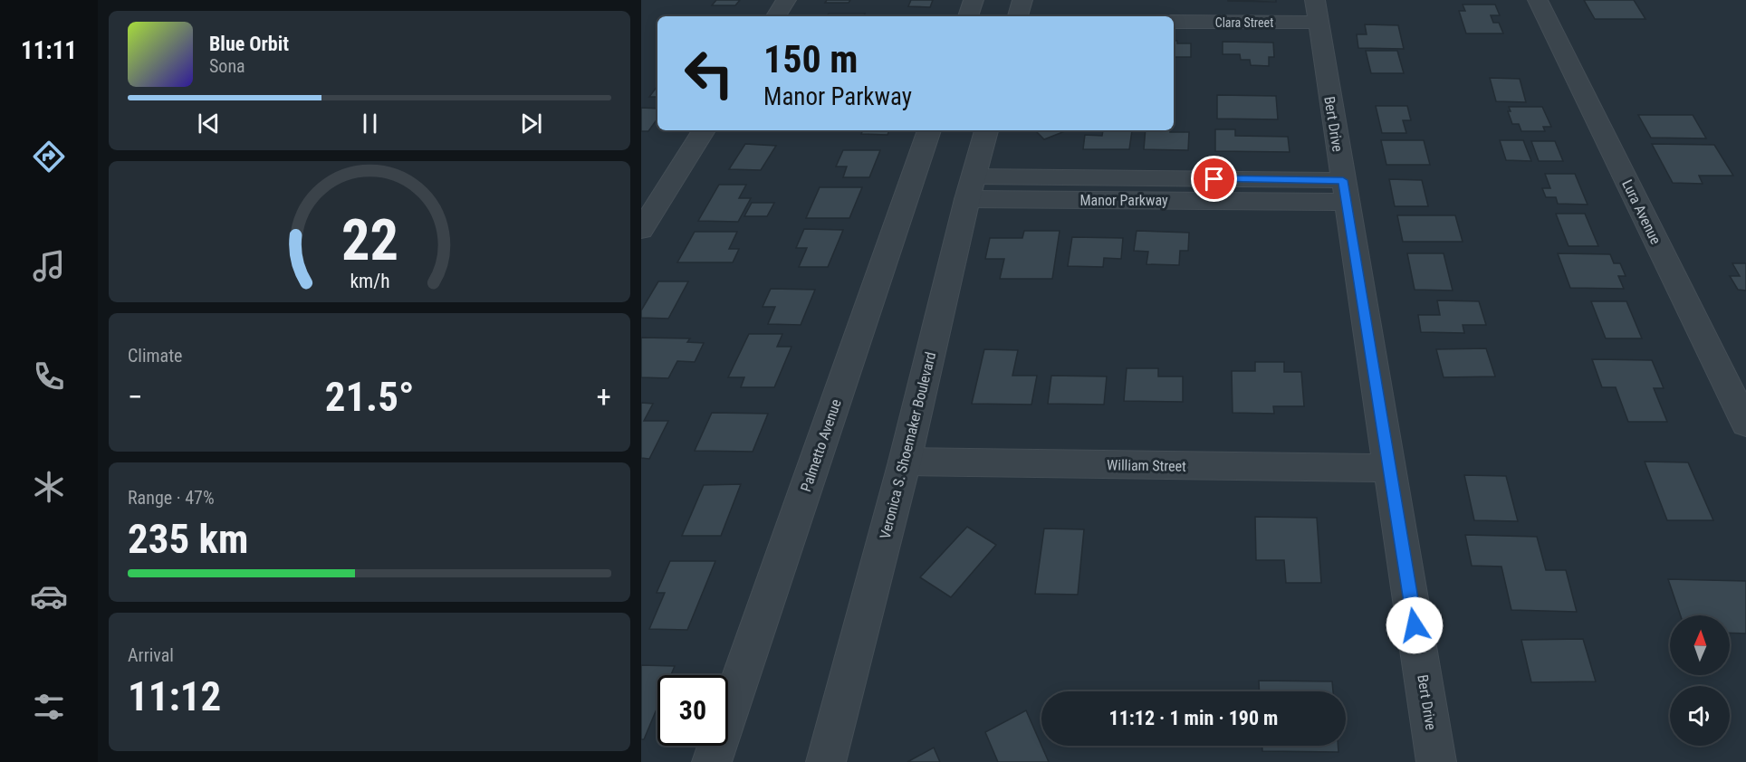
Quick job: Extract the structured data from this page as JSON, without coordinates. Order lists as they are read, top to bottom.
{
  "streets": {
    "street": [
      "Clara Street",
      "Bert Drive",
      "Manor Parkway",
      "Lura Avenue",
      "Palmetto Avenue",
      "Veronica S. Shoemaker Boulevard",
      "William Street"
    ]
  },
  "crossings": [
    ["Clara Street", "Bert Drive"],
    ["Bert Drive", "Manor Parkway"],
    ["Bert Drive", "William Street"],
    ["Manor Parkway", "Veronica S. Shoemaker Boulevard"],
    ["Veronica S. Shoemaker Boulevard", "William Street"]
  ],
  "north": "top",
  "page": {
    "tabs": "11:11",
    "turn": ["150 m", "Manor Parkway"],
    "song": ["Blue Orbit", "Sona"],
    "tile": [
      "Climate",
      ["Range · 47%", "235 km"],
      ["Arrival", "11:12"]
    ],
    "heat": ["−", "21.5°", "+"],
    "limit": "30",
    "trip": "11:12 · 1 min · 190 m",
    "gauge": ["22", "km/h"]
  }
}
